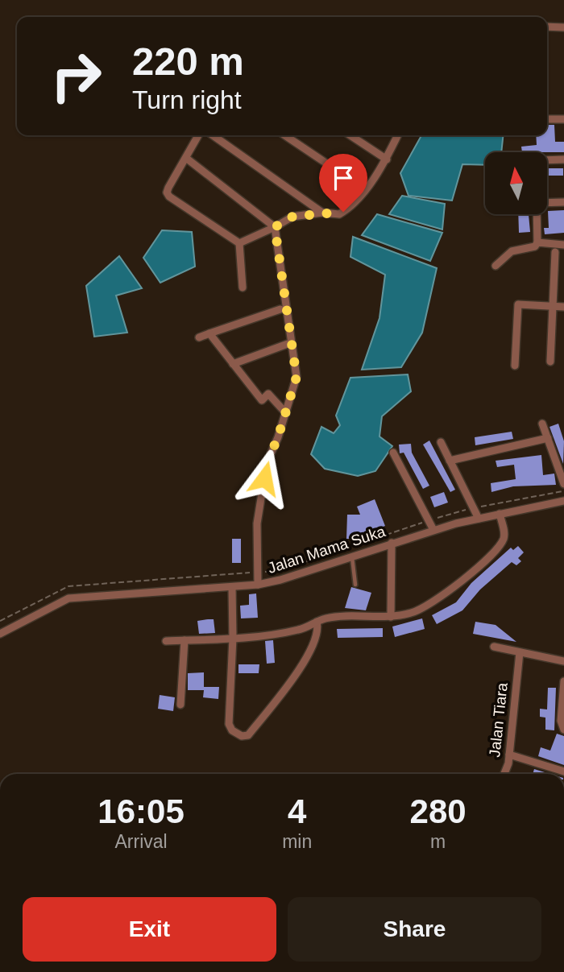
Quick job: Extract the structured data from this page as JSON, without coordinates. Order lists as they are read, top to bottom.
{
  "streets": {
    "street": ["Jalan Mama Suka", "Jalan Tiara"]
  },
  "north": "top",
  "page": {
    "turn": ["220 m", "Turn right"],
    "eta": [
      "16:05",
      "Arrival",
      "4",
      "min",
      "280",
      "m"
    ],
    "buttons": ["Exit", "Share"]
  }
}
